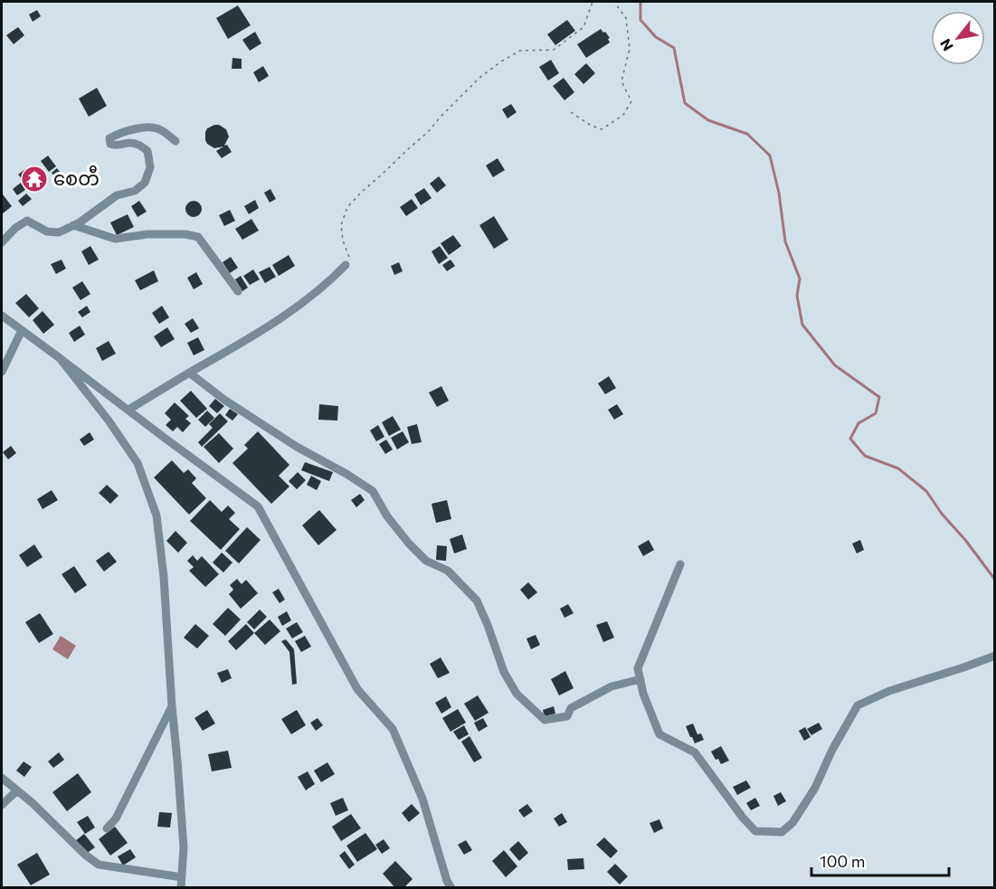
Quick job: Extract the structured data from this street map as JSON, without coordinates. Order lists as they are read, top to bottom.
{
  "places": {
    "temple": ["စေတီ"]
  },
  "scale_bar": "100 m",
  "north": "bottom left"
}
